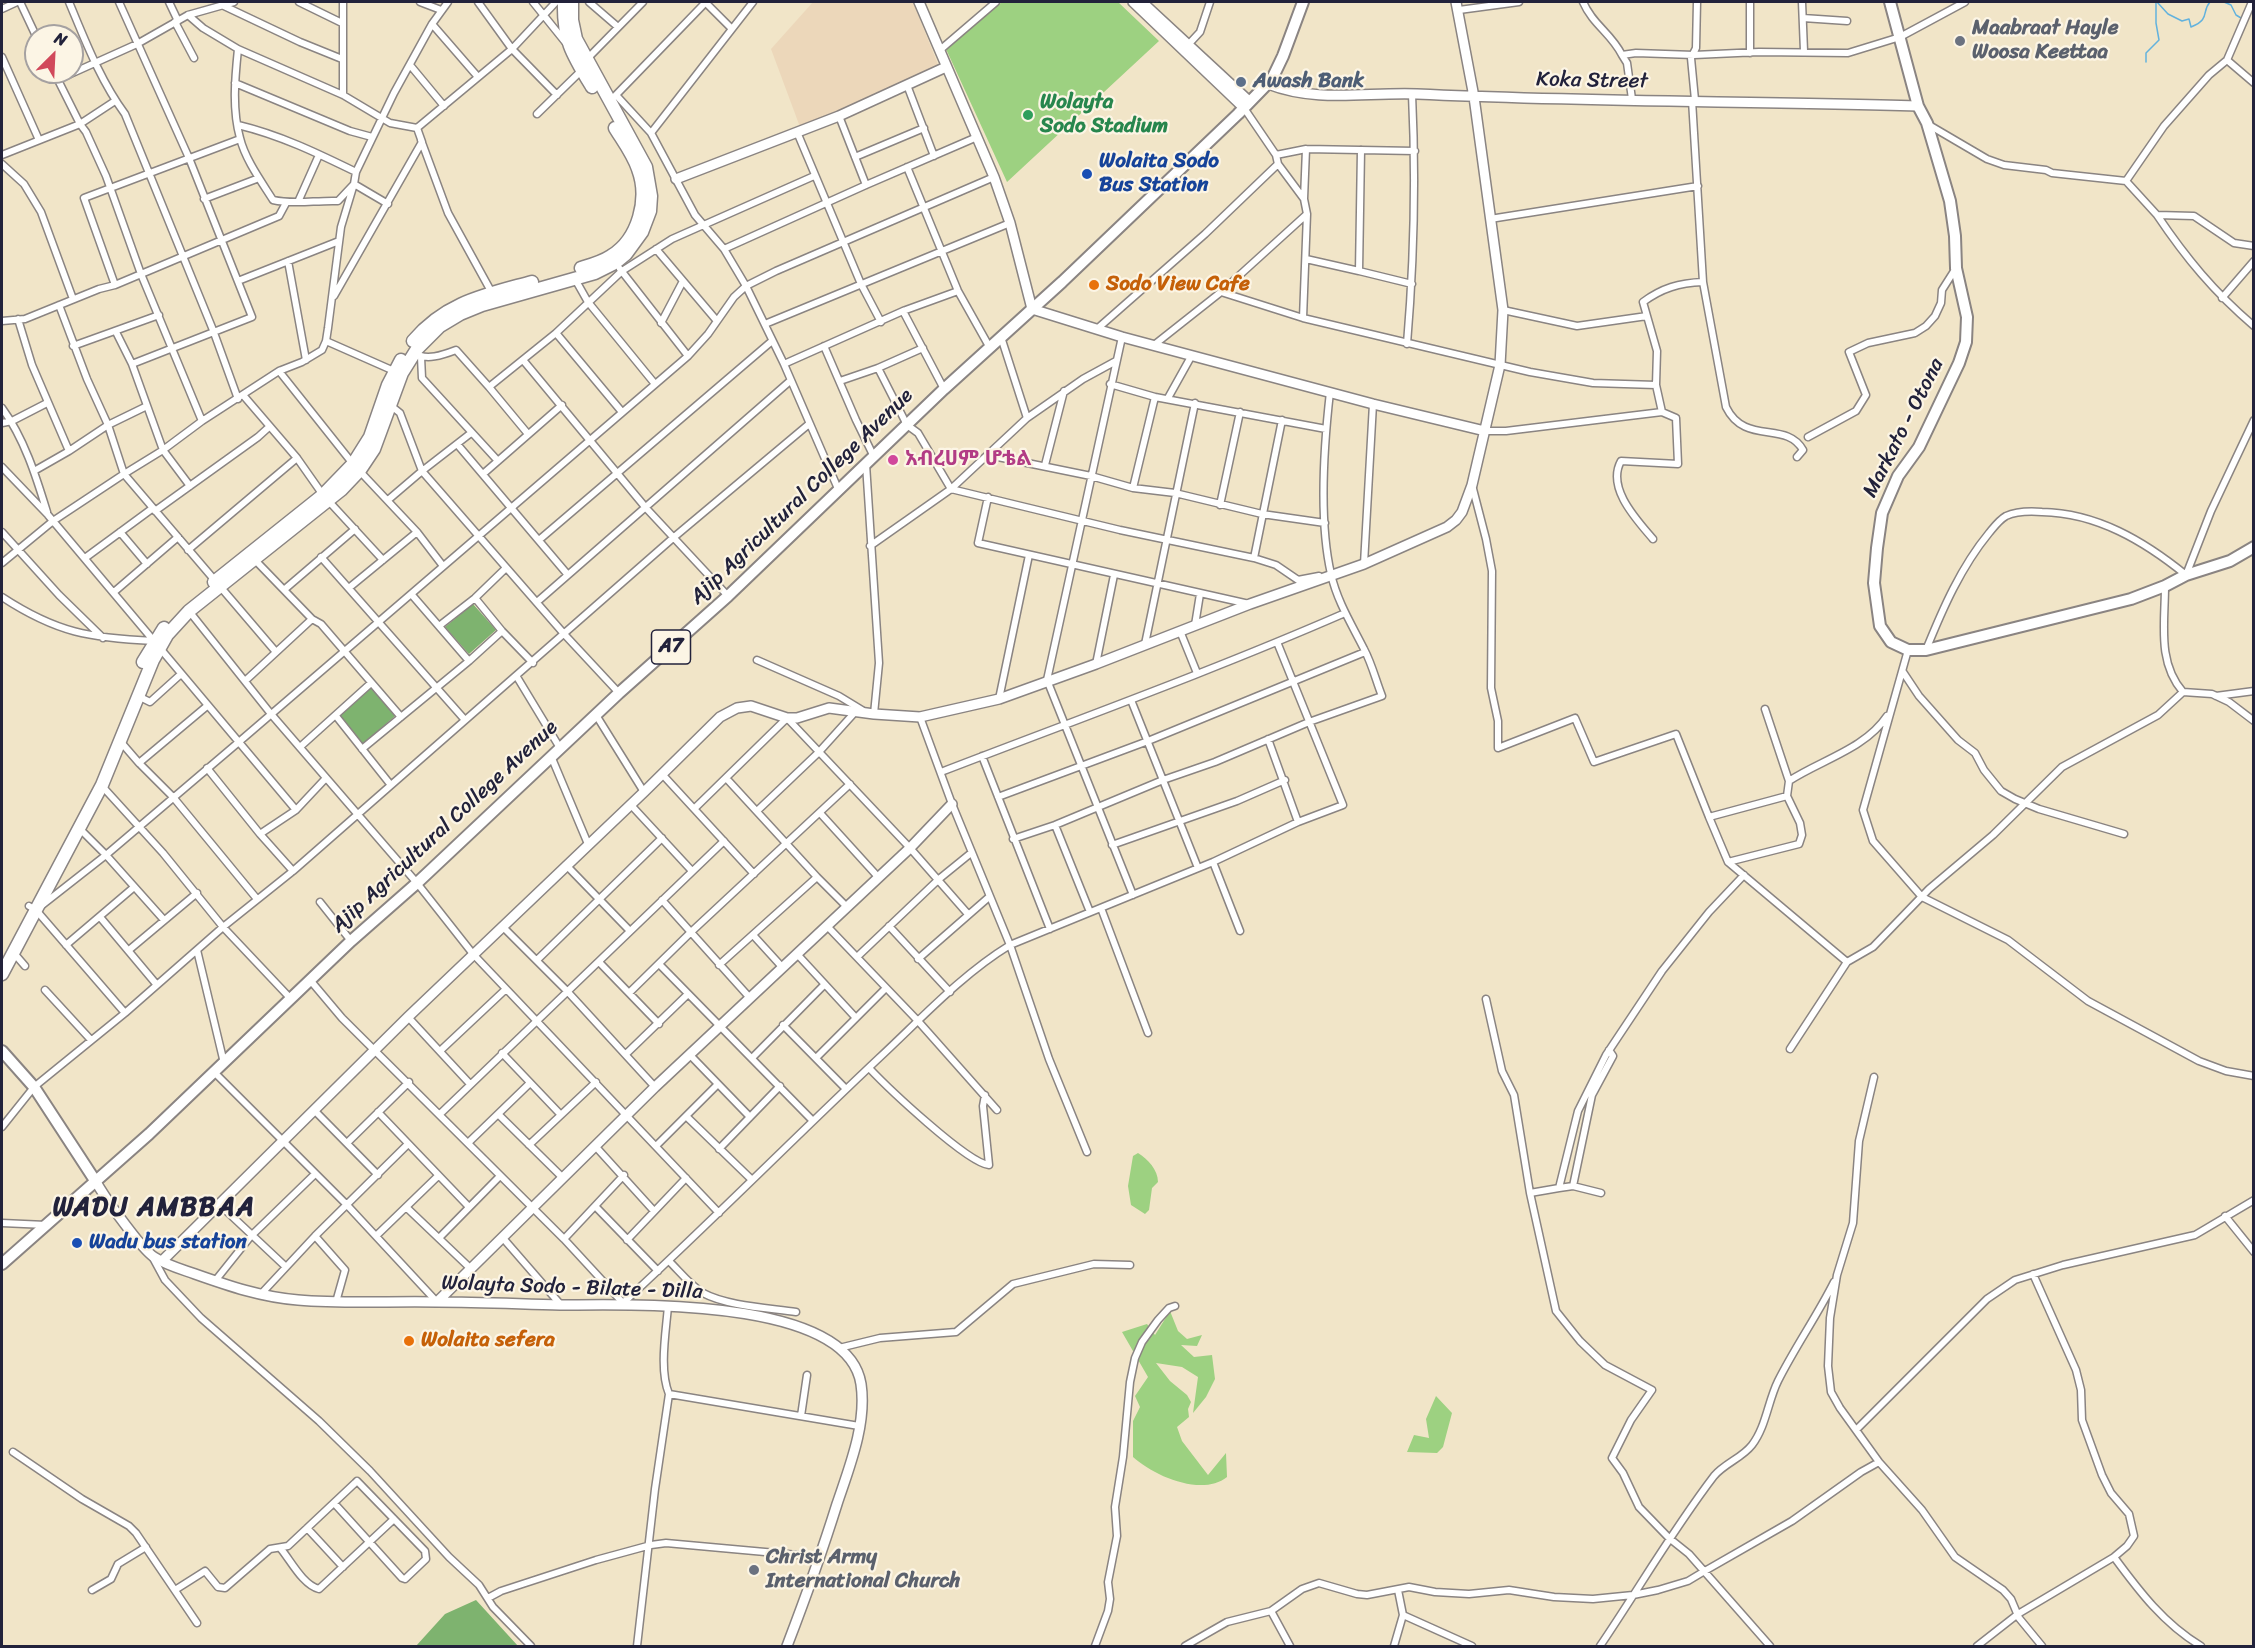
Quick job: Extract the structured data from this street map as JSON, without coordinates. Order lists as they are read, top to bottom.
{
  "streets": {
    "main road": [
      "Koka Street",
      "Markato - Otona",
      "Ajip Agricultural College Avenue",
      "A7",
      "Wolayta Sodo - Bilate - Dilla"
    ]
  },
  "crossings": [
    ["Koka Street", "Markato - Otona"],
    ["Koka Street", "Ajip Agricultural College Avenue"],
    ["Ajip Agricultural College Avenue", "Wolayta Sodo - Bilate - Dilla"]
  ],
  "districts": ["WADU AMBBAA"],
  "places": [
    "Maabraat Hayle Woosa Keettaa",
    "Awash Bank",
    "Wolayta Sodo Stadium",
    "Wolaita Sodo Bus Station",
    "Sodo View Cafe",
    "አብረሀም ሆቴል",
    "Wadu bus station",
    "Wolaita sefera",
    "Christ Army International Church"
  ],
  "north": "top right"
}
